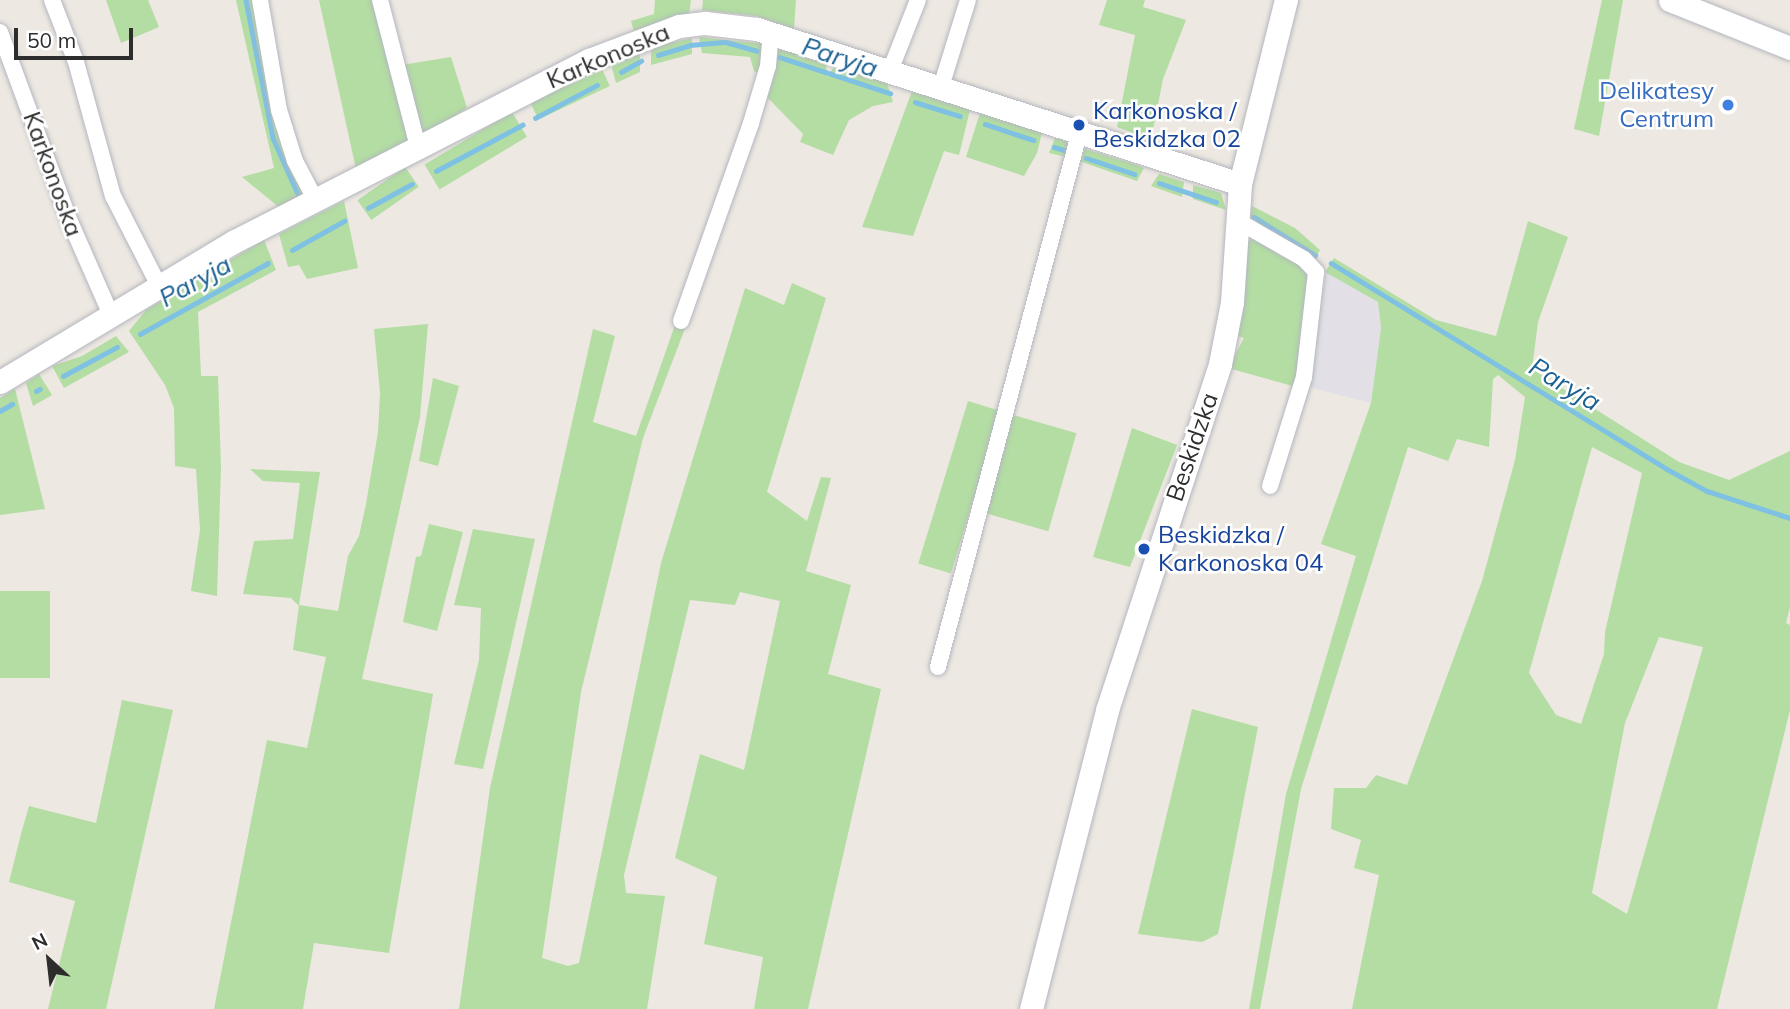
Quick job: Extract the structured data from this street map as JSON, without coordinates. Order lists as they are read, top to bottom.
{
  "streets": {
    "street": ["Karkonoska", "Beskidzka"]
  },
  "crossings": [
    ["Karkonoska", "Beskidzka"]
  ],
  "water": ["Paryja"],
  "places": ["Delikatesy Centrum", "Karkonoska / Beskidzka 02", "Beskidzka / Karkonoska 04"],
  "scale_bar": "50 m",
  "north": "top left"
}
